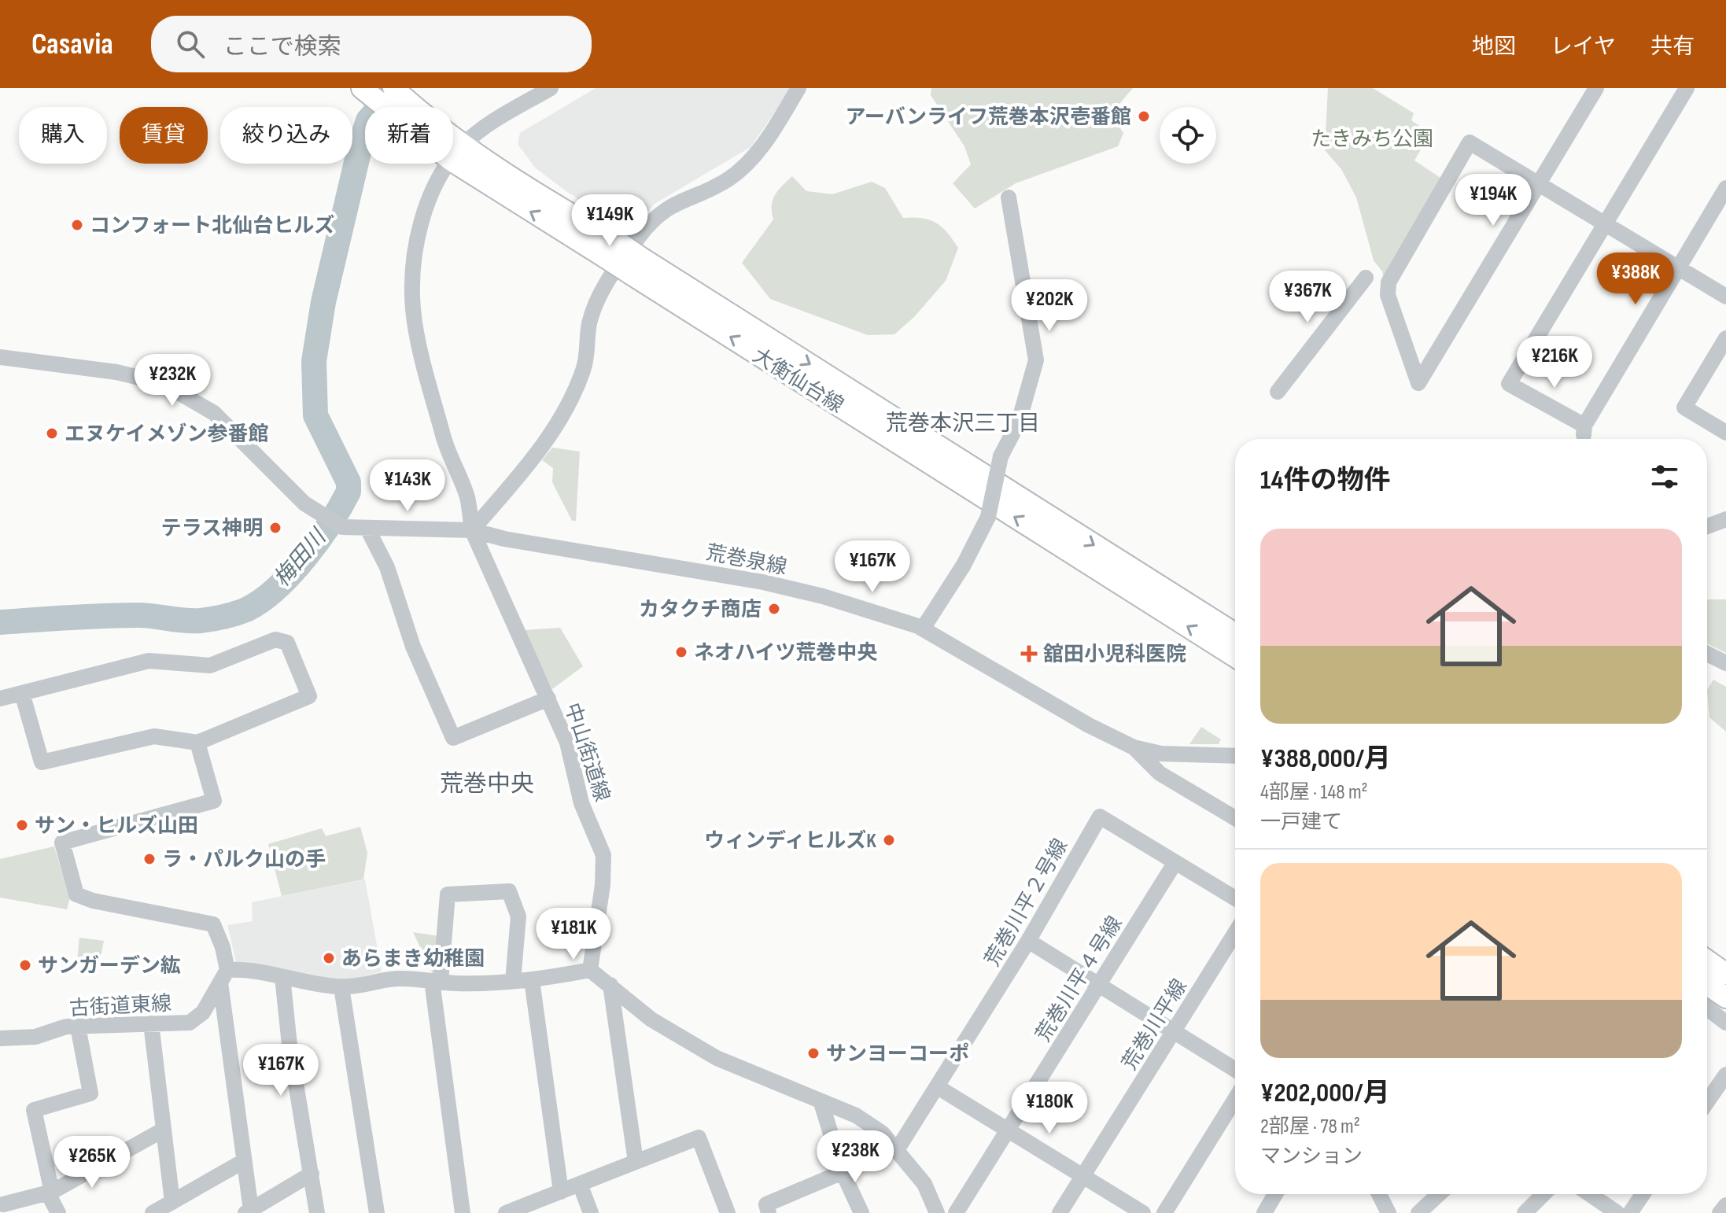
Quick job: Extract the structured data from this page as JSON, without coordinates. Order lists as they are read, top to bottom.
{
  "streets": {
    "main road": ["大衡仙台線"],
    "street": [
      "荒巻泉線",
      "中山街道線",
      "荒巻川平２号線",
      "荒巻川平４号線",
      "古街道東線",
      "荒巻川平線"
    ]
  },
  "crossings": [
    ["大衡仙台線", "中山街道線"],
    ["荒巻泉線", "中山街道線"],
    ["荒巻川平２号線", "荒巻川平４号線"]
  ],
  "districts": ["荒巻本沢三丁目", "荒巻中央"],
  "water": ["梅田川"],
  "parks": ["たきみち公園"],
  "places": {
    "other": [
      "アーバンライフ荒巻本沢壱番館",
      "コンフォート北仙台ヒルズ",
      "エヌケイメゾン参番館",
      "テラス神明",
      "カタクチ商店",
      "ネオハイツ荒巻中央",
      "サン・ヒルズ山田",
      "ウィンディヒルズK",
      "ラ・パルク山の手",
      "あらまき幼稚園",
      "サンガーデン紘",
      "サンヨーコーポ"
    ],
    "health": ["舘田小児科医院"]
  },
  "page": {
    "header": "Casavia",
    "search": "ここで検索",
    "nav": ["地図", "レイヤ", "共有"],
    "chip": [
      "購入",
      "賃貸",
      "絞り込み",
      "新着"
    ],
    "price": [
      "¥194K",
      "¥149K",
      "¥388K",
      "¥367K",
      "¥202K",
      "¥216K",
      "¥232K",
      "¥143K",
      "¥167K",
      "¥181K",
      "¥167K",
      "¥180K",
      "¥238K",
      "¥265K"
    ],
    "heading": "14件の物件",
    "list": [
      {
        "name": "¥388,000/月",
        "note": "4部屋 · 148 m² · 一戸建て"
      },
      {
        "name": "¥202,000/月",
        "note": "2部屋 · 78 m² · マンション"
      }
    ]
  }
}
